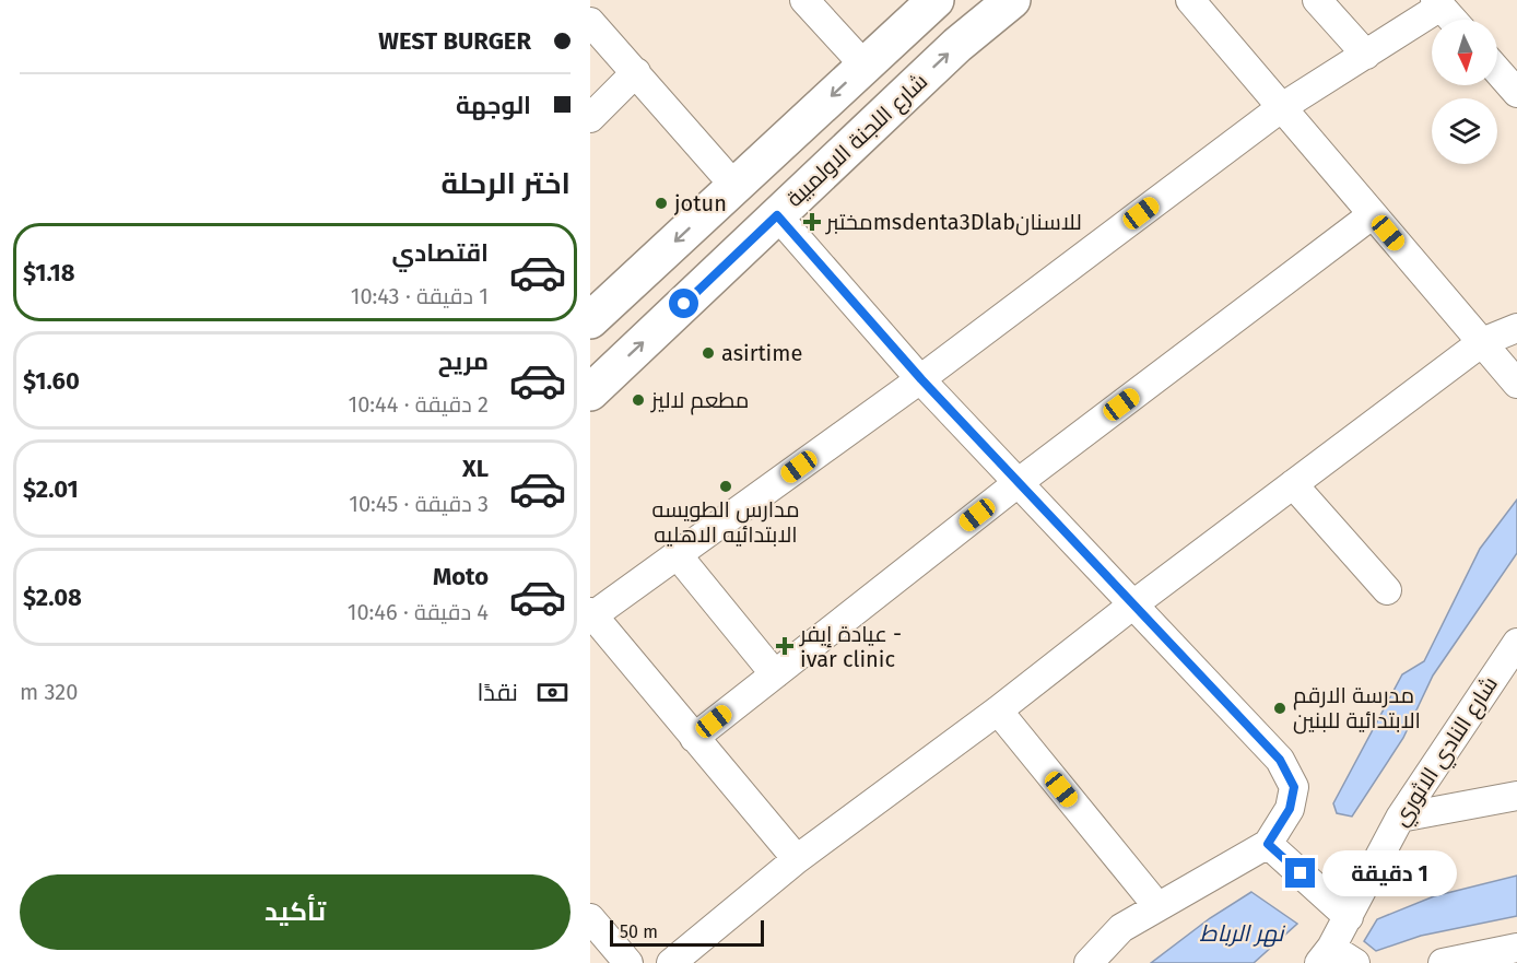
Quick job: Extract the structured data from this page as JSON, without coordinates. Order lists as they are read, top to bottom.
{
  "streets": {
    "main road": ["شارع اللجنة الاولمبية"],
    "street": ["شارع النادي الاثوري"]
  },
  "water": ["نهر الرباط"],
  "places": {
    "other": [
      "jotun",
      "asirtime",
      "مطعم لاليز",
      "مدارس الطويسه الابتدائيه الاهليه",
      "مدرسة الارقم الابتدائية للبنين"
    ],
    "health": ["مختبرmsdenta3Dlabللاسنان", "عيادة إيفر - ivar clinic"]
  },
  "scale_bar": "50 m",
  "north": "bottom",
  "page": {
    "banner": ["WEST BURGER", "الوجهة"],
    "heading": "اختر الرحلة",
    "list": [
      {
        "name": "اقتصادي",
        "note": "1 دقيقة · 10:43",
        "value": "$1.18"
      },
      {
        "name": "مريح",
        "note": "2 دقيقة · 10:44",
        "value": "$1.60"
      },
      {
        "name": "XL",
        "note": "3 دقيقة · 10:45",
        "value": "$2.01"
      },
      {
        "name": "Moto",
        "note": "4 دقيقة · 10:46",
        "value": "$2.08"
      }
    ],
    "pay": ["نقدًا", "320 m"],
    "bubble": "1 دقيقة",
    "buttons": "تأكيد",
    "scale": "50 m"
  }
}
